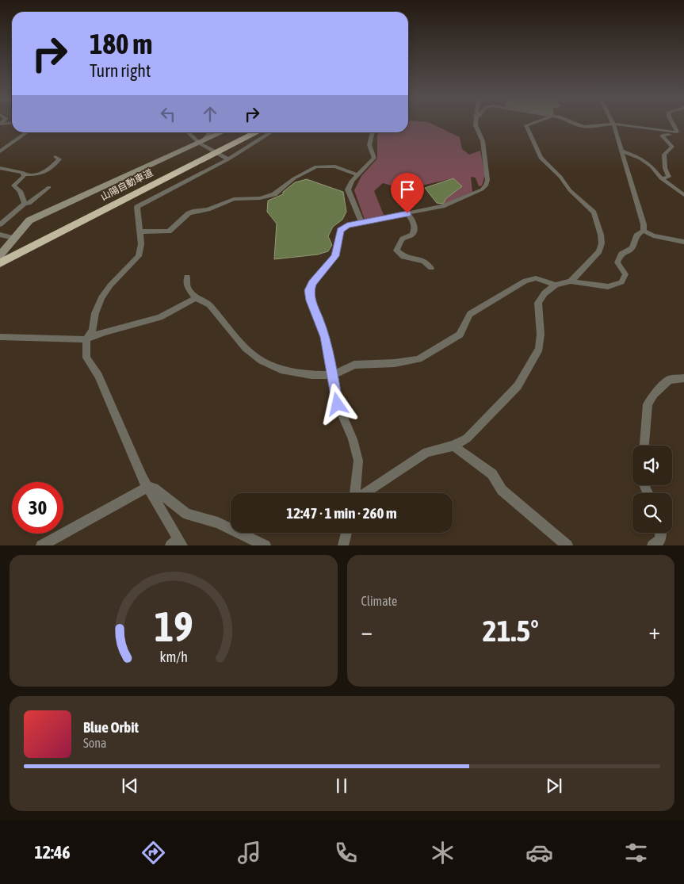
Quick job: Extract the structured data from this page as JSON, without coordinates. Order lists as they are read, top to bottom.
{
  "streets": {
    "highway": ["山陽自動車道"]
  },
  "page": {
    "turn": ["180 m", "Turn right"],
    "limit": "30",
    "trip": "12:47 · 1 min · 260 m",
    "tile": "Climate",
    "heat": ["−", "21.5°", "+"],
    "song": ["Blue Orbit", "Sona"],
    "tabs": "12:46",
    "gauge": ["19", "km/h"]
  }
}
